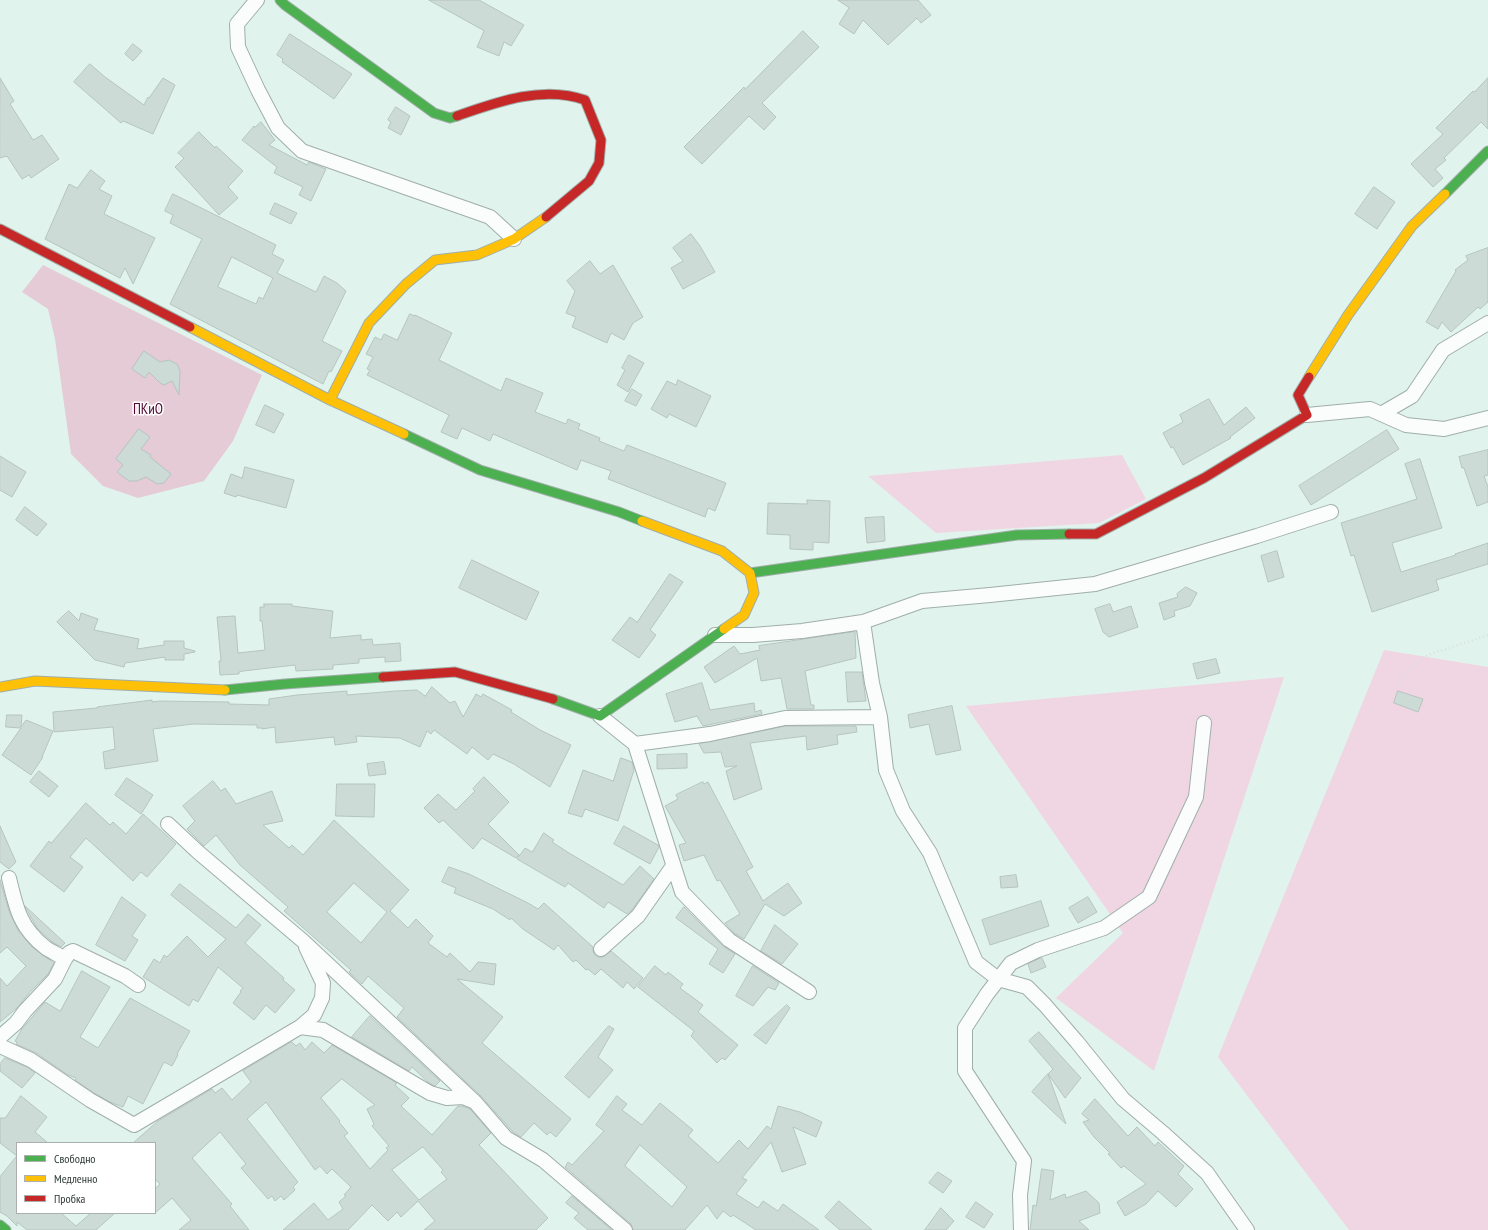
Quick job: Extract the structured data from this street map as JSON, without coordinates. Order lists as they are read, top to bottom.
{
  "parks": ["ПКиО"],
  "legend": ["Свободно", "Медленно", "Пробка"]
}
